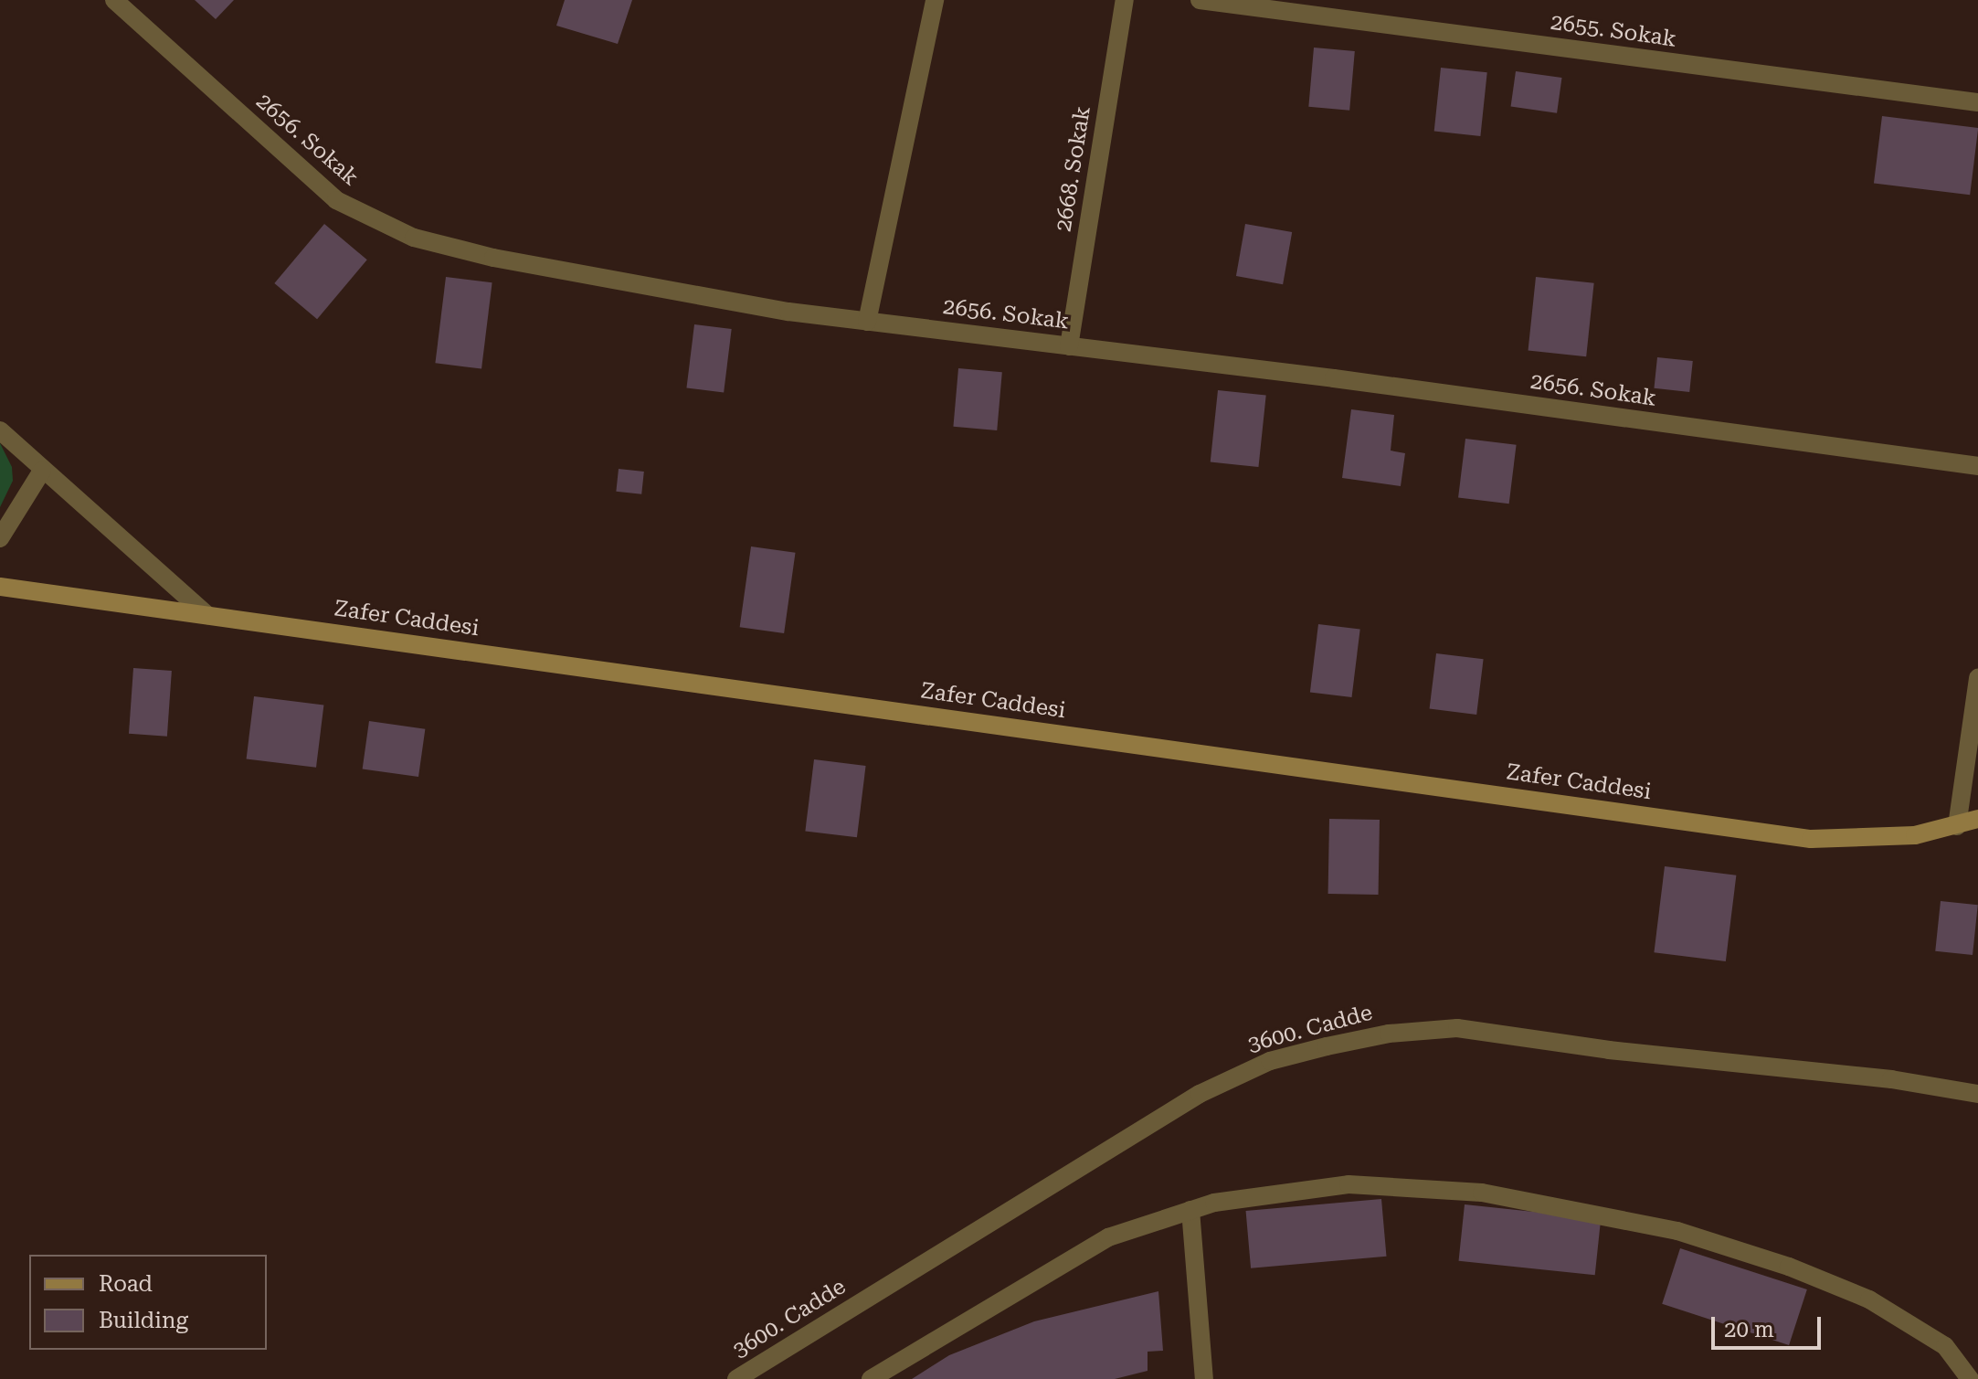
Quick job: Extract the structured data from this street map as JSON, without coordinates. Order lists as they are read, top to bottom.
{
  "streets": {
    "main road": ["Zafer Caddesi"],
    "street": [
      "2655. Sokak",
      "2656. Sokak",
      "2668. Sokak",
      "3600. Cadde"
    ]
  },
  "crossings": [
    ["2656. Sokak", "2668. Sokak"]
  ],
  "legend": ["Road", "Building"],
  "scale_bar": "20 m"
}
